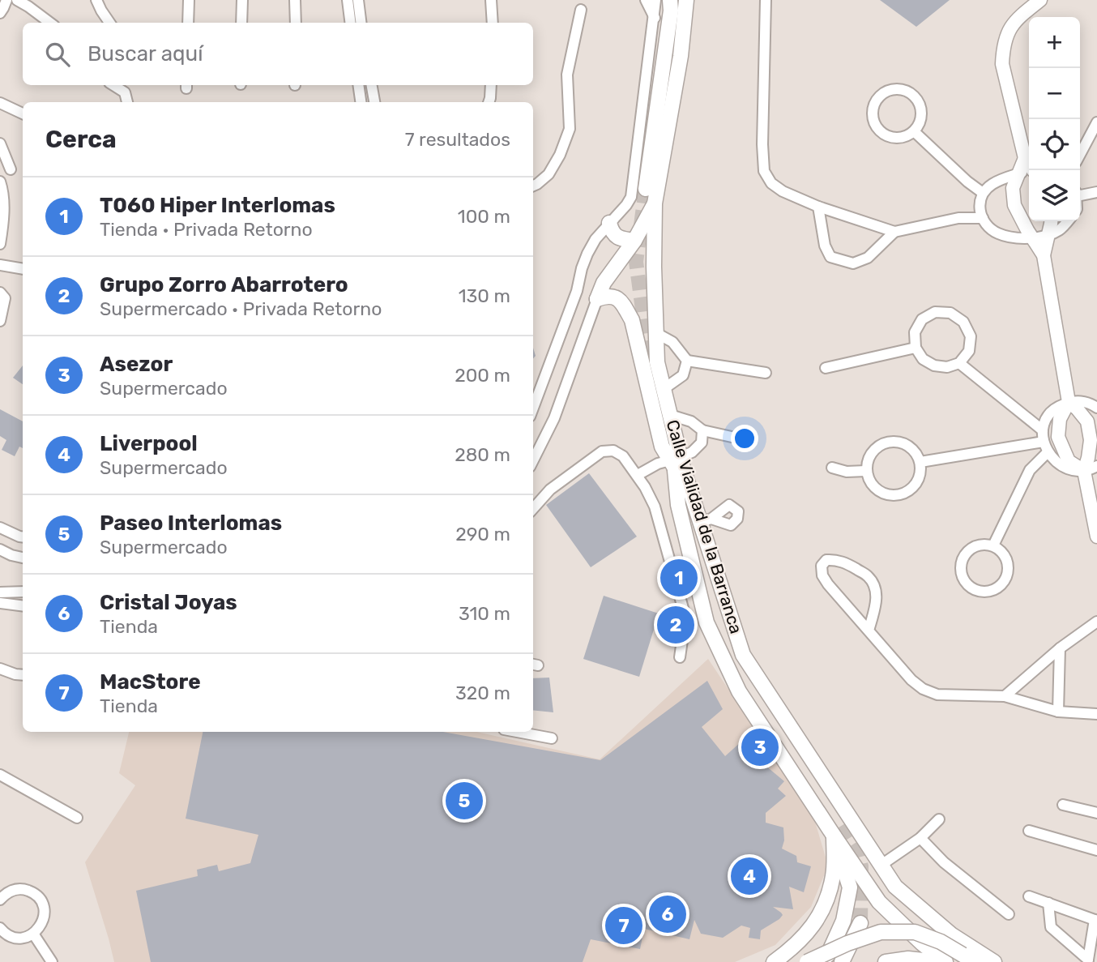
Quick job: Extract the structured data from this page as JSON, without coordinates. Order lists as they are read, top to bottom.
{
  "streets": {
    "main road": ["Calle Vialidad de la Barranca"]
  },
  "page": {
    "map_buttons": ["+", "−"],
    "search": "Buscar aquí",
    "heading": ["Cerca", "7 resultados"],
    "list": [
      {
        "mark": "1",
        "name": "T060 Hiper Interlomas",
        "note": "Tienda · Privada Retorno",
        "value": "100 m"
      },
      {
        "mark": "2",
        "name": "Grupo Zorro Abarrotero",
        "note": "Supermercado · Privada Retorno",
        "value": "130 m"
      },
      {
        "mark": "3",
        "name": "Asezor",
        "note": "Supermercado",
        "value": "200 m"
      },
      {
        "mark": "4",
        "name": "Liverpool",
        "note": "Supermercado",
        "value": "280 m"
      },
      {
        "mark": "5",
        "name": "Paseo Interlomas",
        "note": "Supermercado",
        "value": "290 m"
      },
      {
        "mark": "6",
        "name": "Cristal Joyas",
        "note": "Tienda",
        "value": "310 m"
      },
      {
        "mark": "7",
        "name": "MacStore",
        "note": "Tienda",
        "value": "320 m"
      }
    ],
    "pins": [
      "1",
      "2",
      "3",
      "5",
      "4",
      "6",
      "7"
    ]
  }
}
